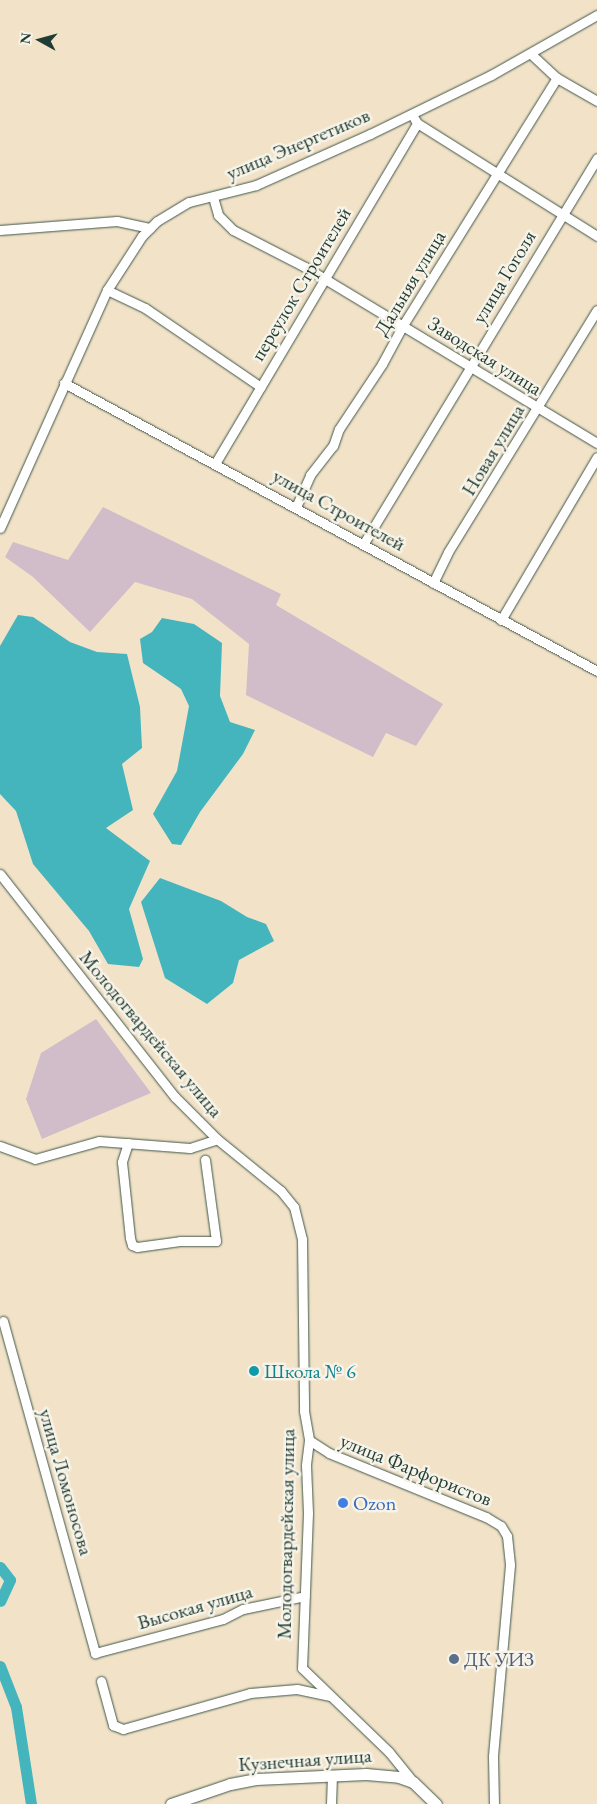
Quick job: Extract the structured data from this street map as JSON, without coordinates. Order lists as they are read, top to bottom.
{
  "streets": {
    "main road": ["Кузнечная улица"],
    "street": [
      "улица Энергетиков",
      "улица Гоголя",
      "Дальняя улица",
      "переулок Строителей",
      "Заводская улица",
      "Новая улица",
      "улица Строителей",
      "Молодогвардейская улица",
      "улица Фарфористов",
      "улица Ломоносова",
      "Высокая улица"
    ]
  },
  "crossings": [
    ["улица Энергетиков", "Заводская улица"],
    ["улица Энергетиков", "улица Строителей"],
    ["улица Гоголя", "Заводская улица"],
    ["улица Гоголя", "улица Строителей"],
    ["Дальняя улица", "Заводская улица"],
    ["Дальняя улица", "улица Строителей"],
    ["переулок Строителей", "Заводская улица"],
    ["переулок Строителей", "улица Строителей"],
    ["Заводская улица", "Новая улица"],
    ["Новая улица", "улица Строителей"],
    ["Молодогвардейская улица", "улица Фарфористов"],
    ["Молодогвардейская улица", "Высокая улица"],
    ["Молодогвардейская улица", "Кузнечная улица"],
    ["улица Ломоносова", "Высокая улица"]
  ],
  "places": ["Школа № 6", "Ozon", "ДК УИЗ"],
  "north": "left"
}
